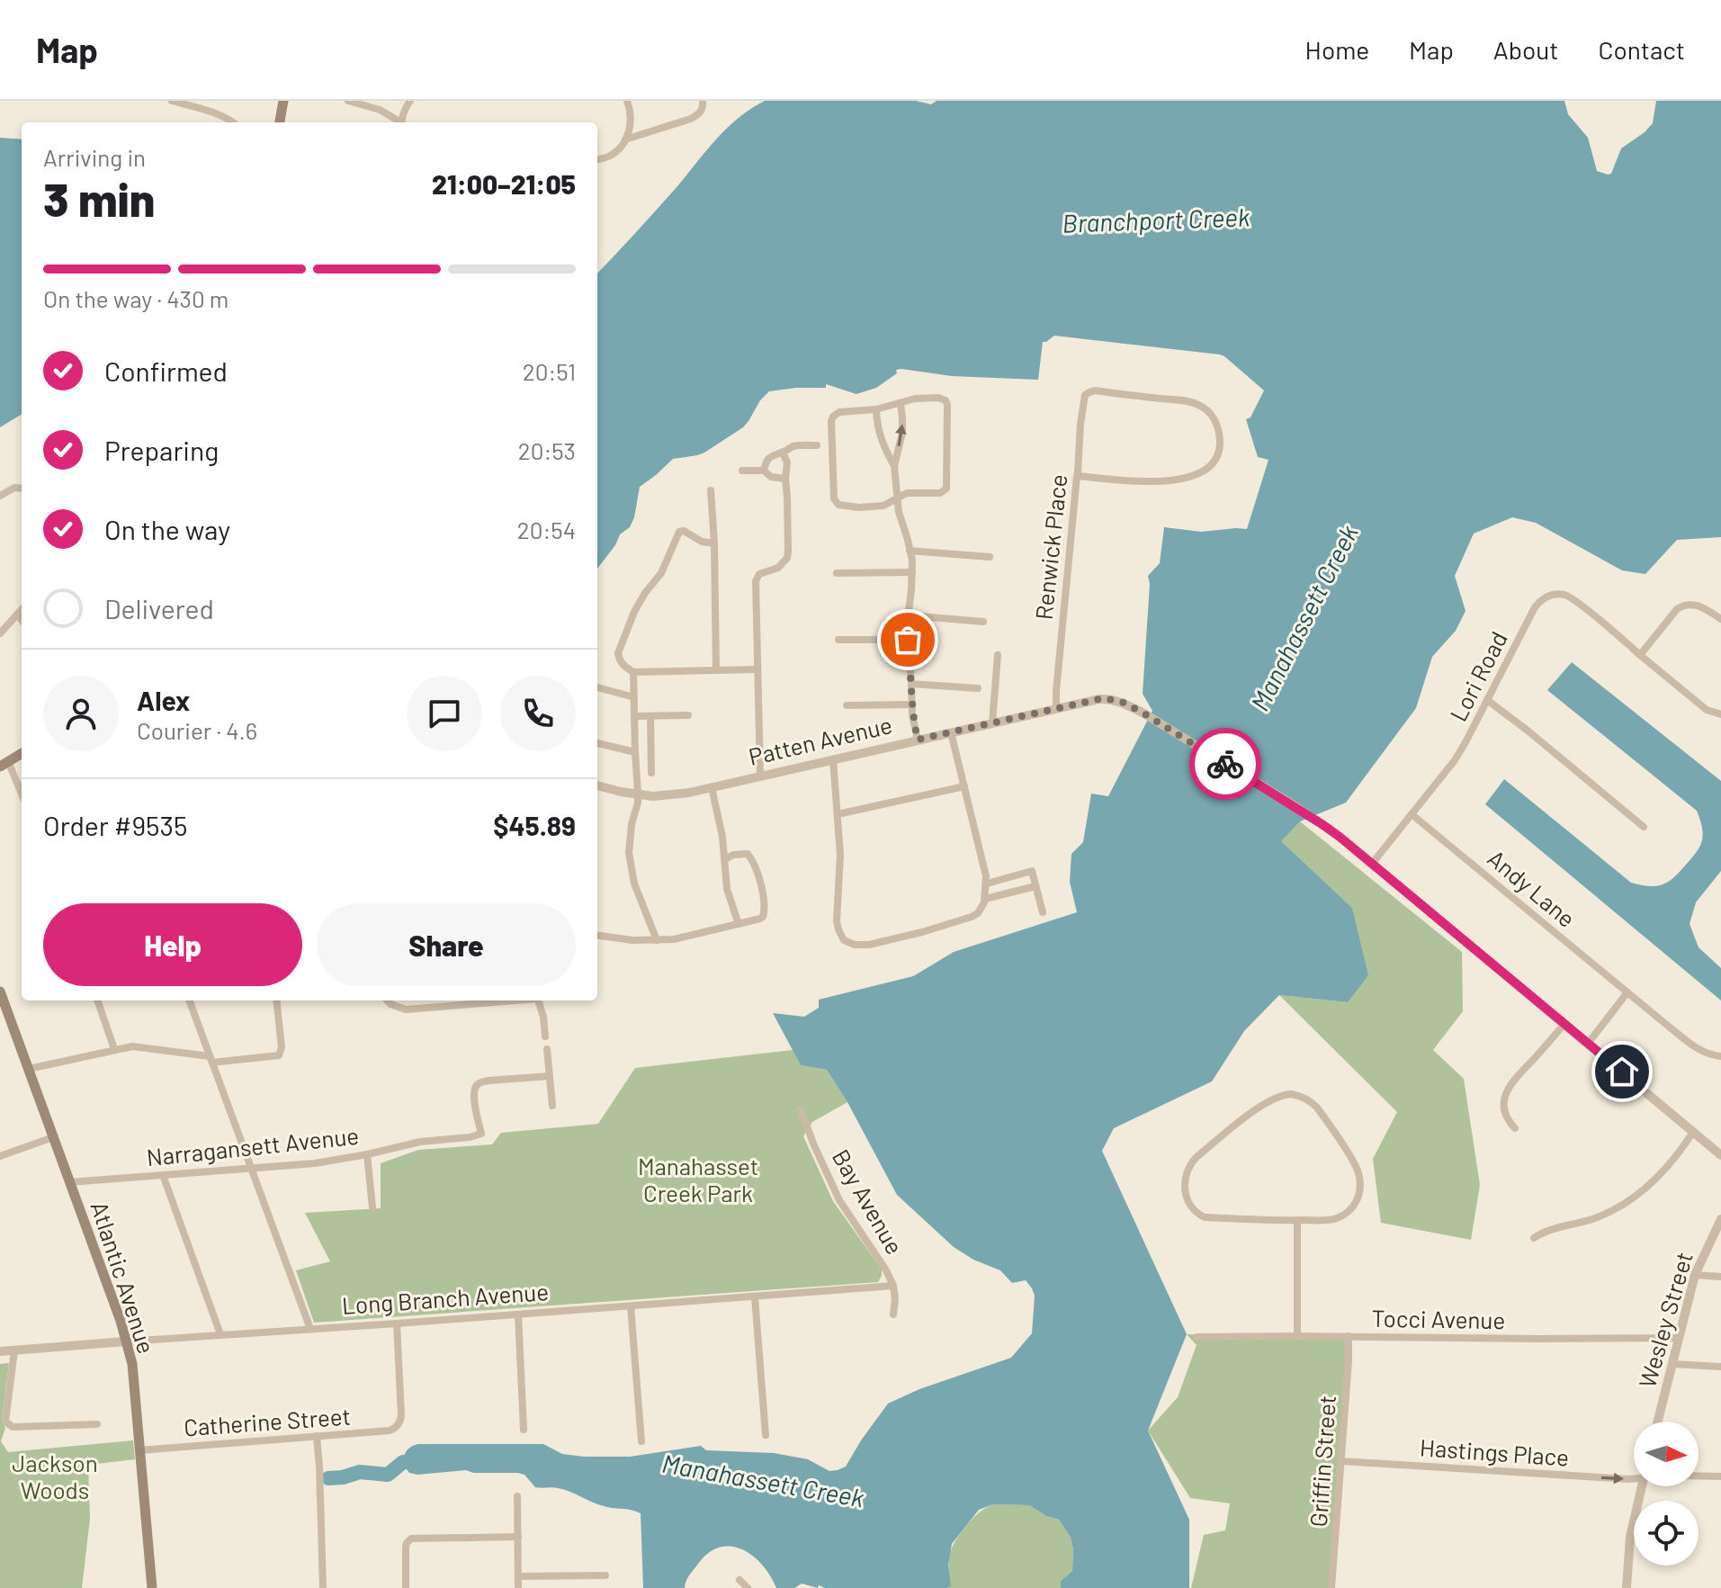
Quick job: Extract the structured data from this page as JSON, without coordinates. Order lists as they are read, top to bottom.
{
  "streets": {
    "main road": ["Atlantic Avenue"],
    "street": [
      "Renwick Place",
      "Lori Road",
      "Patten Avenue",
      "Andy Lane",
      "Narragansett Avenue",
      "Bay Avenue",
      "Long Branch Avenue",
      "Tocci Avenue",
      "Wesley Street",
      "Catherine Street",
      "Hastings Place",
      "Griffin Street"
    ]
  },
  "crossings": [
    ["Renwick Place", "Patten Avenue"],
    ["Lori Road", "Patten Avenue"],
    ["Lori Road", "Andy Lane"],
    ["Narragansett Avenue", "Atlantic Avenue"],
    ["Bay Avenue", "Long Branch Avenue"],
    ["Atlantic Avenue", "Long Branch Avenue"],
    ["Atlantic Avenue", "Catherine Street"],
    ["Long Branch Avenue", "Catherine Street"],
    ["Tocci Avenue", "Wesley Street"],
    ["Tocci Avenue", "Griffin Street"],
    ["Hastings Place", "Griffin Street"]
  ],
  "one_way": ["Hastings Place"],
  "water": ["Branchport Creek", "Manahassett Creek"],
  "parks": ["Manahasset Creek Park", "Jackson Woods"],
  "north": "right",
  "page": {
    "header": "Map",
    "nav": [
      "Home",
      "Map",
      "About",
      "Contact"
    ],
    "heading": ["3 min", "Arriving in", "21:00–21:05"],
    "panel": [
      "Alex",
      "Courier · 4.6",
      "Order #9535",
      "$45.89"
    ],
    "bar": "On the way · 430 m",
    "list": [
      ["Confirmed", "20:51"],
      ["Preparing", "20:53"],
      ["On the way", "20:54"],
      "Delivered"
    ],
    "buttons": ["Help", "Share"]
  }
}
